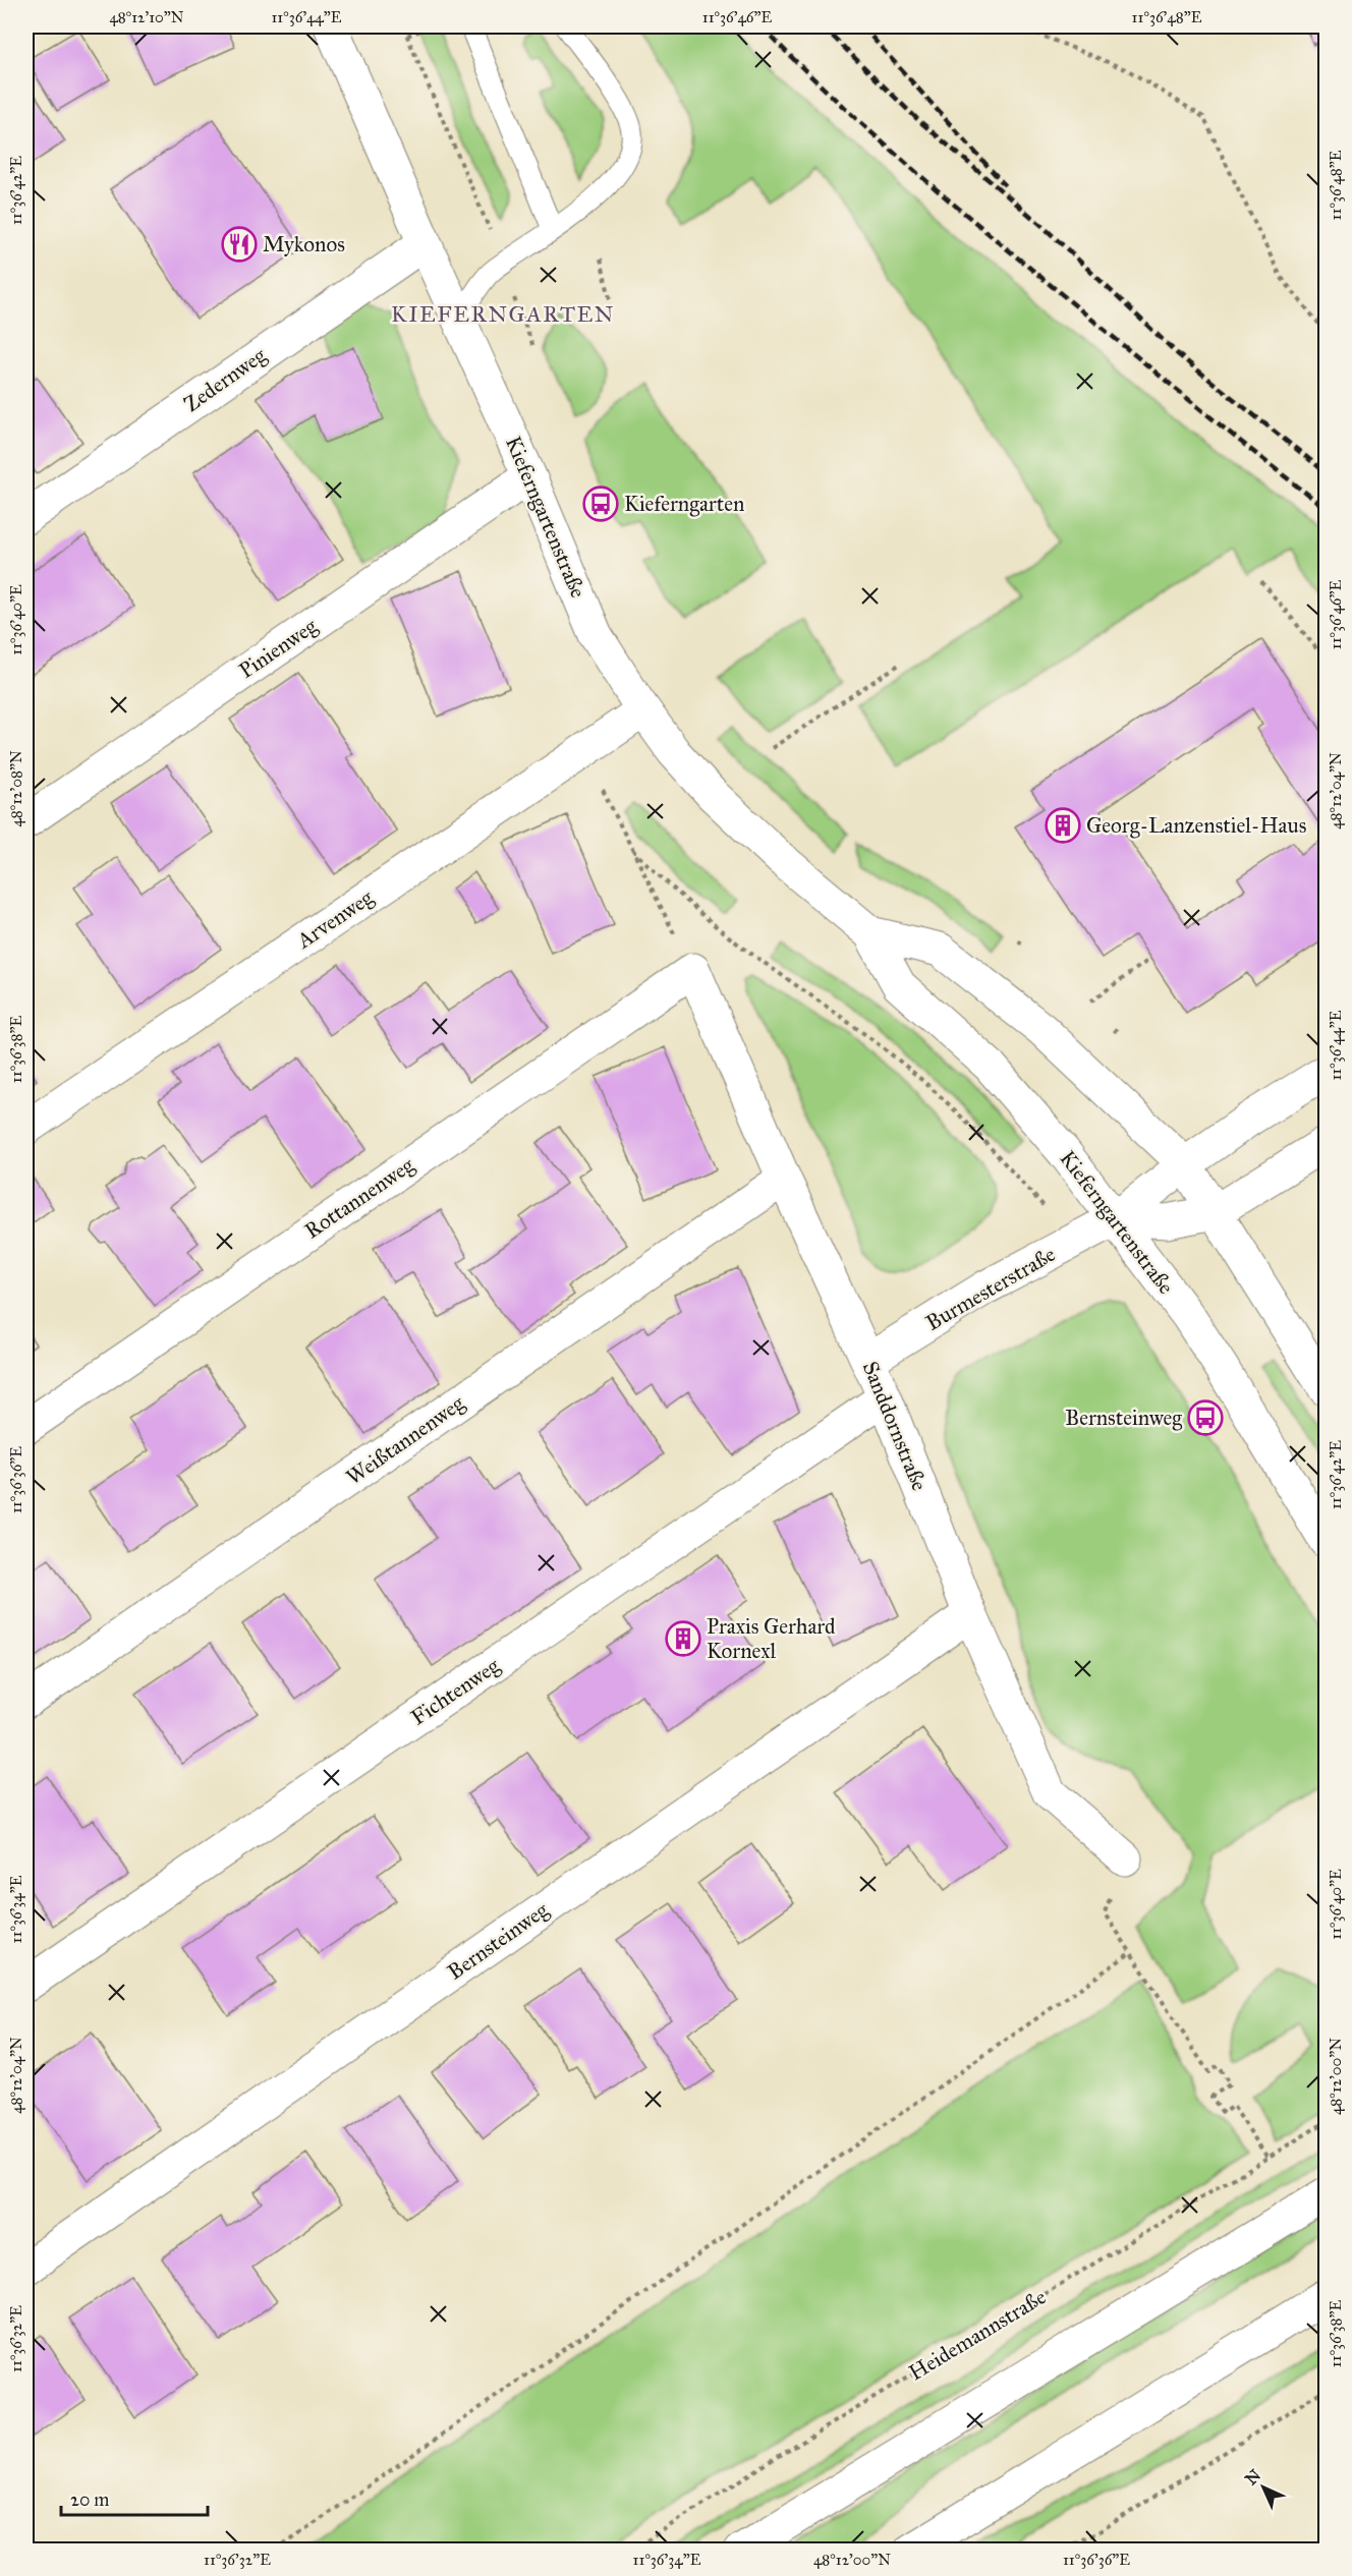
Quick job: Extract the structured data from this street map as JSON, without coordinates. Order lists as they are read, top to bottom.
{
  "streets": {
    "street": [
      "Zedernweg",
      "Kieferngartenstraße",
      "Pinienweg",
      "Arvenweg",
      "Rottannenweg",
      "Burmesterstraße",
      "Sanddornstraße",
      "Weißtannenweg",
      "Fichtenweg",
      "Bernsteinweg"
    ],
    "path": ["Heidemannstraße"]
  },
  "crossings": [
    ["Zedernweg", "Kieferngartenstraße"],
    ["Kieferngartenstraße", "Pinienweg"],
    ["Kieferngartenstraße", "Arvenweg"],
    ["Kieferngartenstraße", "Burmesterstraße"],
    ["Rottannenweg", "Sanddornstraße"],
    ["Burmesterstraße", "Sanddornstraße"],
    ["Sanddornstraße", "Weißtannenweg"],
    ["Sanddornstraße", "Fichtenweg"],
    ["Sanddornstraße", "Bernsteinweg"]
  ],
  "districts": ["KIEFERNGARTEN"],
  "places": {
    "restaurant": ["Mykonos"],
    "bus stop": ["Kieferngarten", "Bernsteinweg"],
    "building": ["Georg-Lanzenstiel-Haus", "Praxis Gerhard Kornexl"]
  },
  "scale_bar": "20 m",
  "north": "top left",
  "coordinates": [
    "48°12'10\"N",
    "11°36'44\"E",
    "11°36'46\"E",
    "11°36'48\"E",
    "11°36'42\"E",
    "11°36'40\"E",
    "48°12'08\"N",
    "48°12'04\"N",
    "11°36'38\"E",
    "11°36'36\"E",
    "11°36'34\"E",
    "48°12'00\"N",
    "11°36'32\"E"
  ]
}
